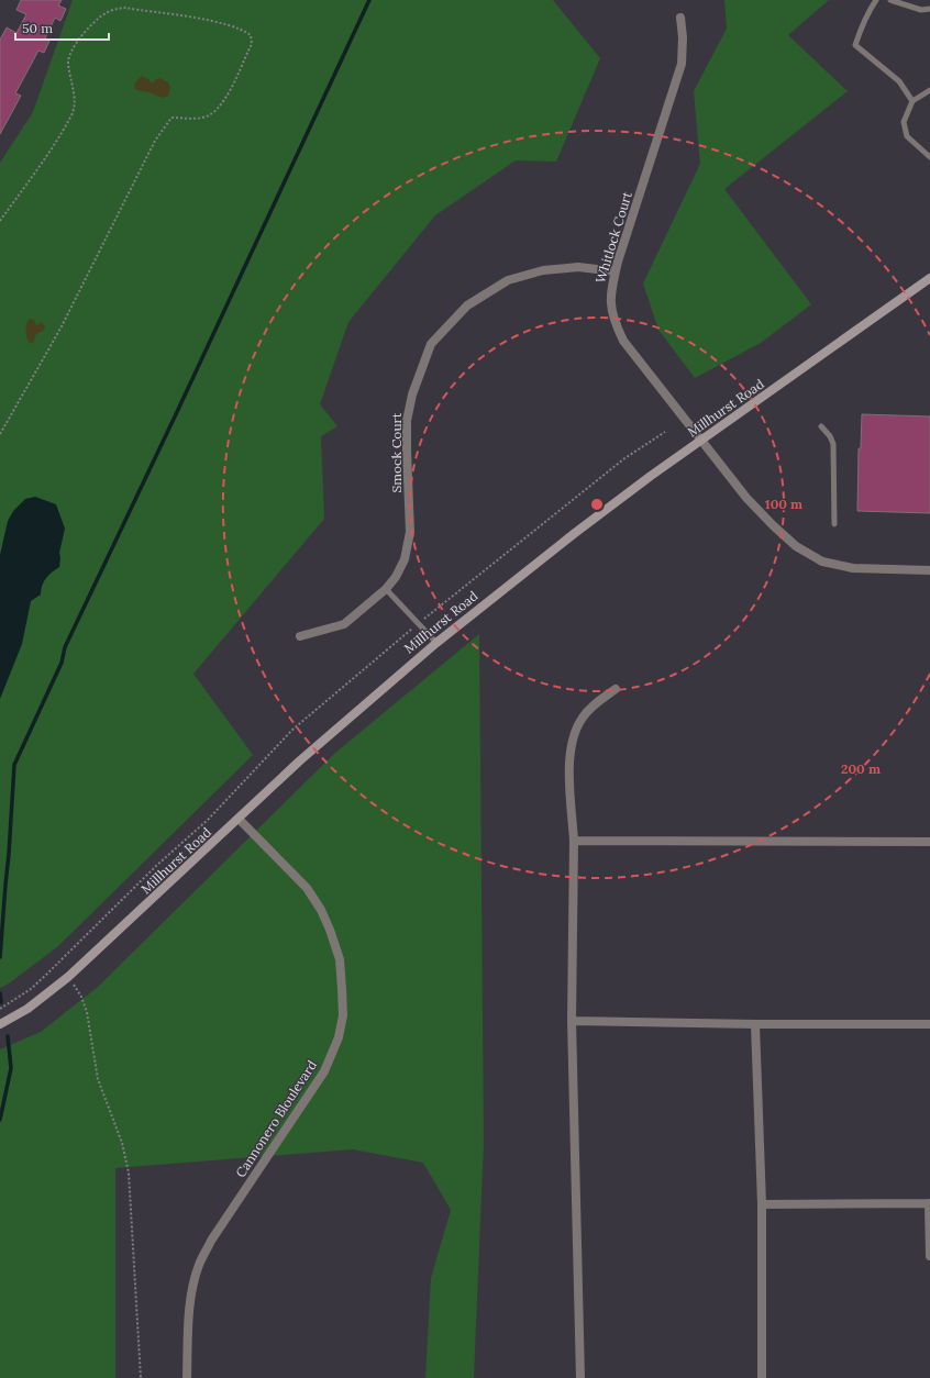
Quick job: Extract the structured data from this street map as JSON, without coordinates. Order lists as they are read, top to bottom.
{
  "streets": {
    "street": [
      "Whitlock Court",
      "Millhurst Road",
      "Smock Court",
      "Cannonero Bloulevard"
    ]
  },
  "crossings": [
    ["Whitlock Court", "Millhurst Road"],
    ["Whitlock Court", "Smock Court"],
    ["Millhurst Road", "Cannonero Bloulevard"]
  ],
  "scale_bar": "50 m",
  "rings": ["100 m", "200 m"]
}
